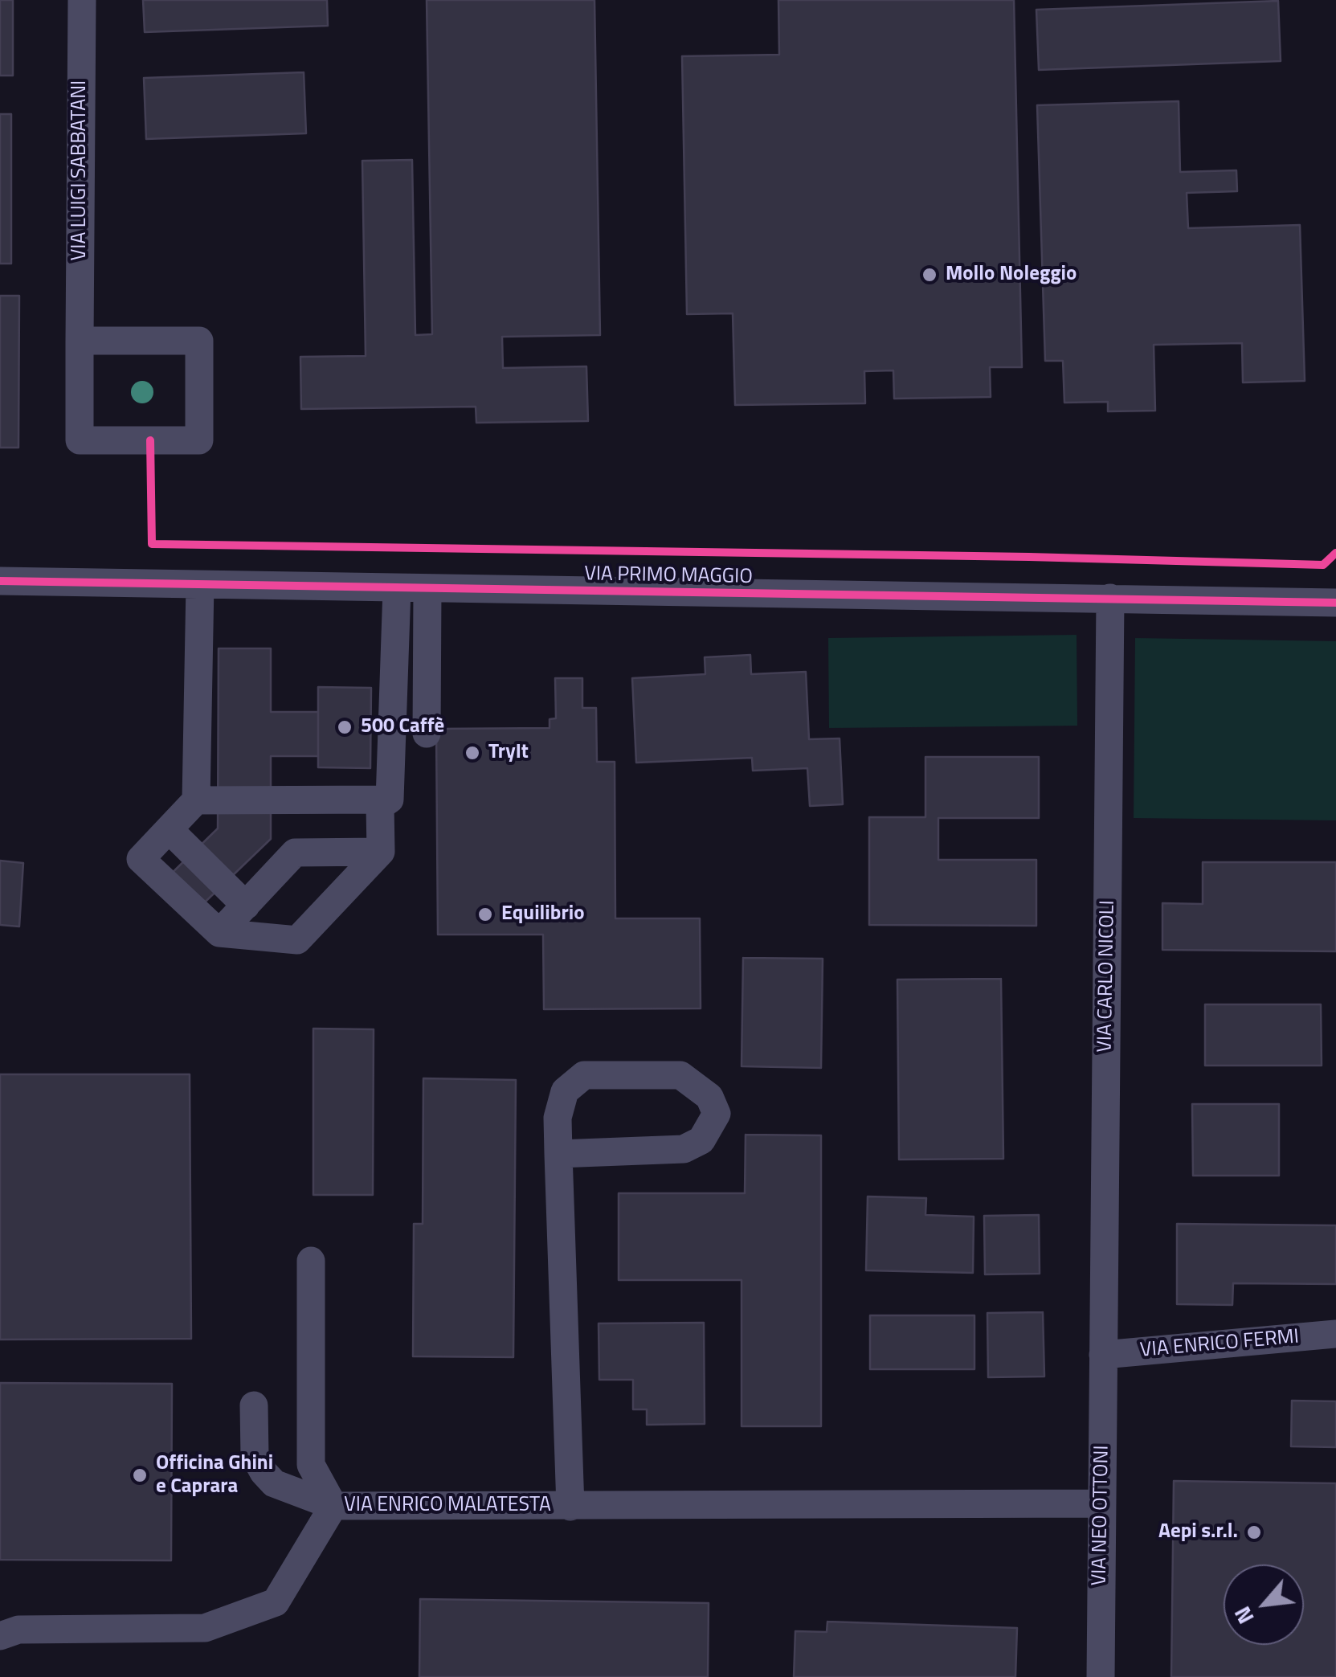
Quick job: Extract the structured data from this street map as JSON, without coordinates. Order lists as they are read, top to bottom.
{
  "streets": {
    "street": [
      "VIA LUIGI SABBATANI",
      "VIA PRIMO MAGGIO",
      "VIA CARLO NICOLI",
      "VIA ENRICO FERMI",
      "VIA ENRICO MALATESTA",
      "VIA NEO OTTONI"
    ]
  },
  "crossings": [
    ["VIA PRIMO MAGGIO", "VIA CARLO NICOLI"],
    ["VIA CARLO NICOLI", "VIA ENRICO FERMI"],
    ["VIA CARLO NICOLI", "VIA NEO OTTONI"],
    ["VIA ENRICO FERMI", "VIA NEO OTTONI"],
    ["VIA ENRICO MALATESTA", "VIA NEO OTTONI"]
  ],
  "places": [
    "Mollo Noleggio",
    "500 Caffè",
    "TryIt",
    "Equilibrio",
    "Officina Ghini e Caprara",
    "Aepi s.r.l."
  ],
  "north": "bottom left"
}
